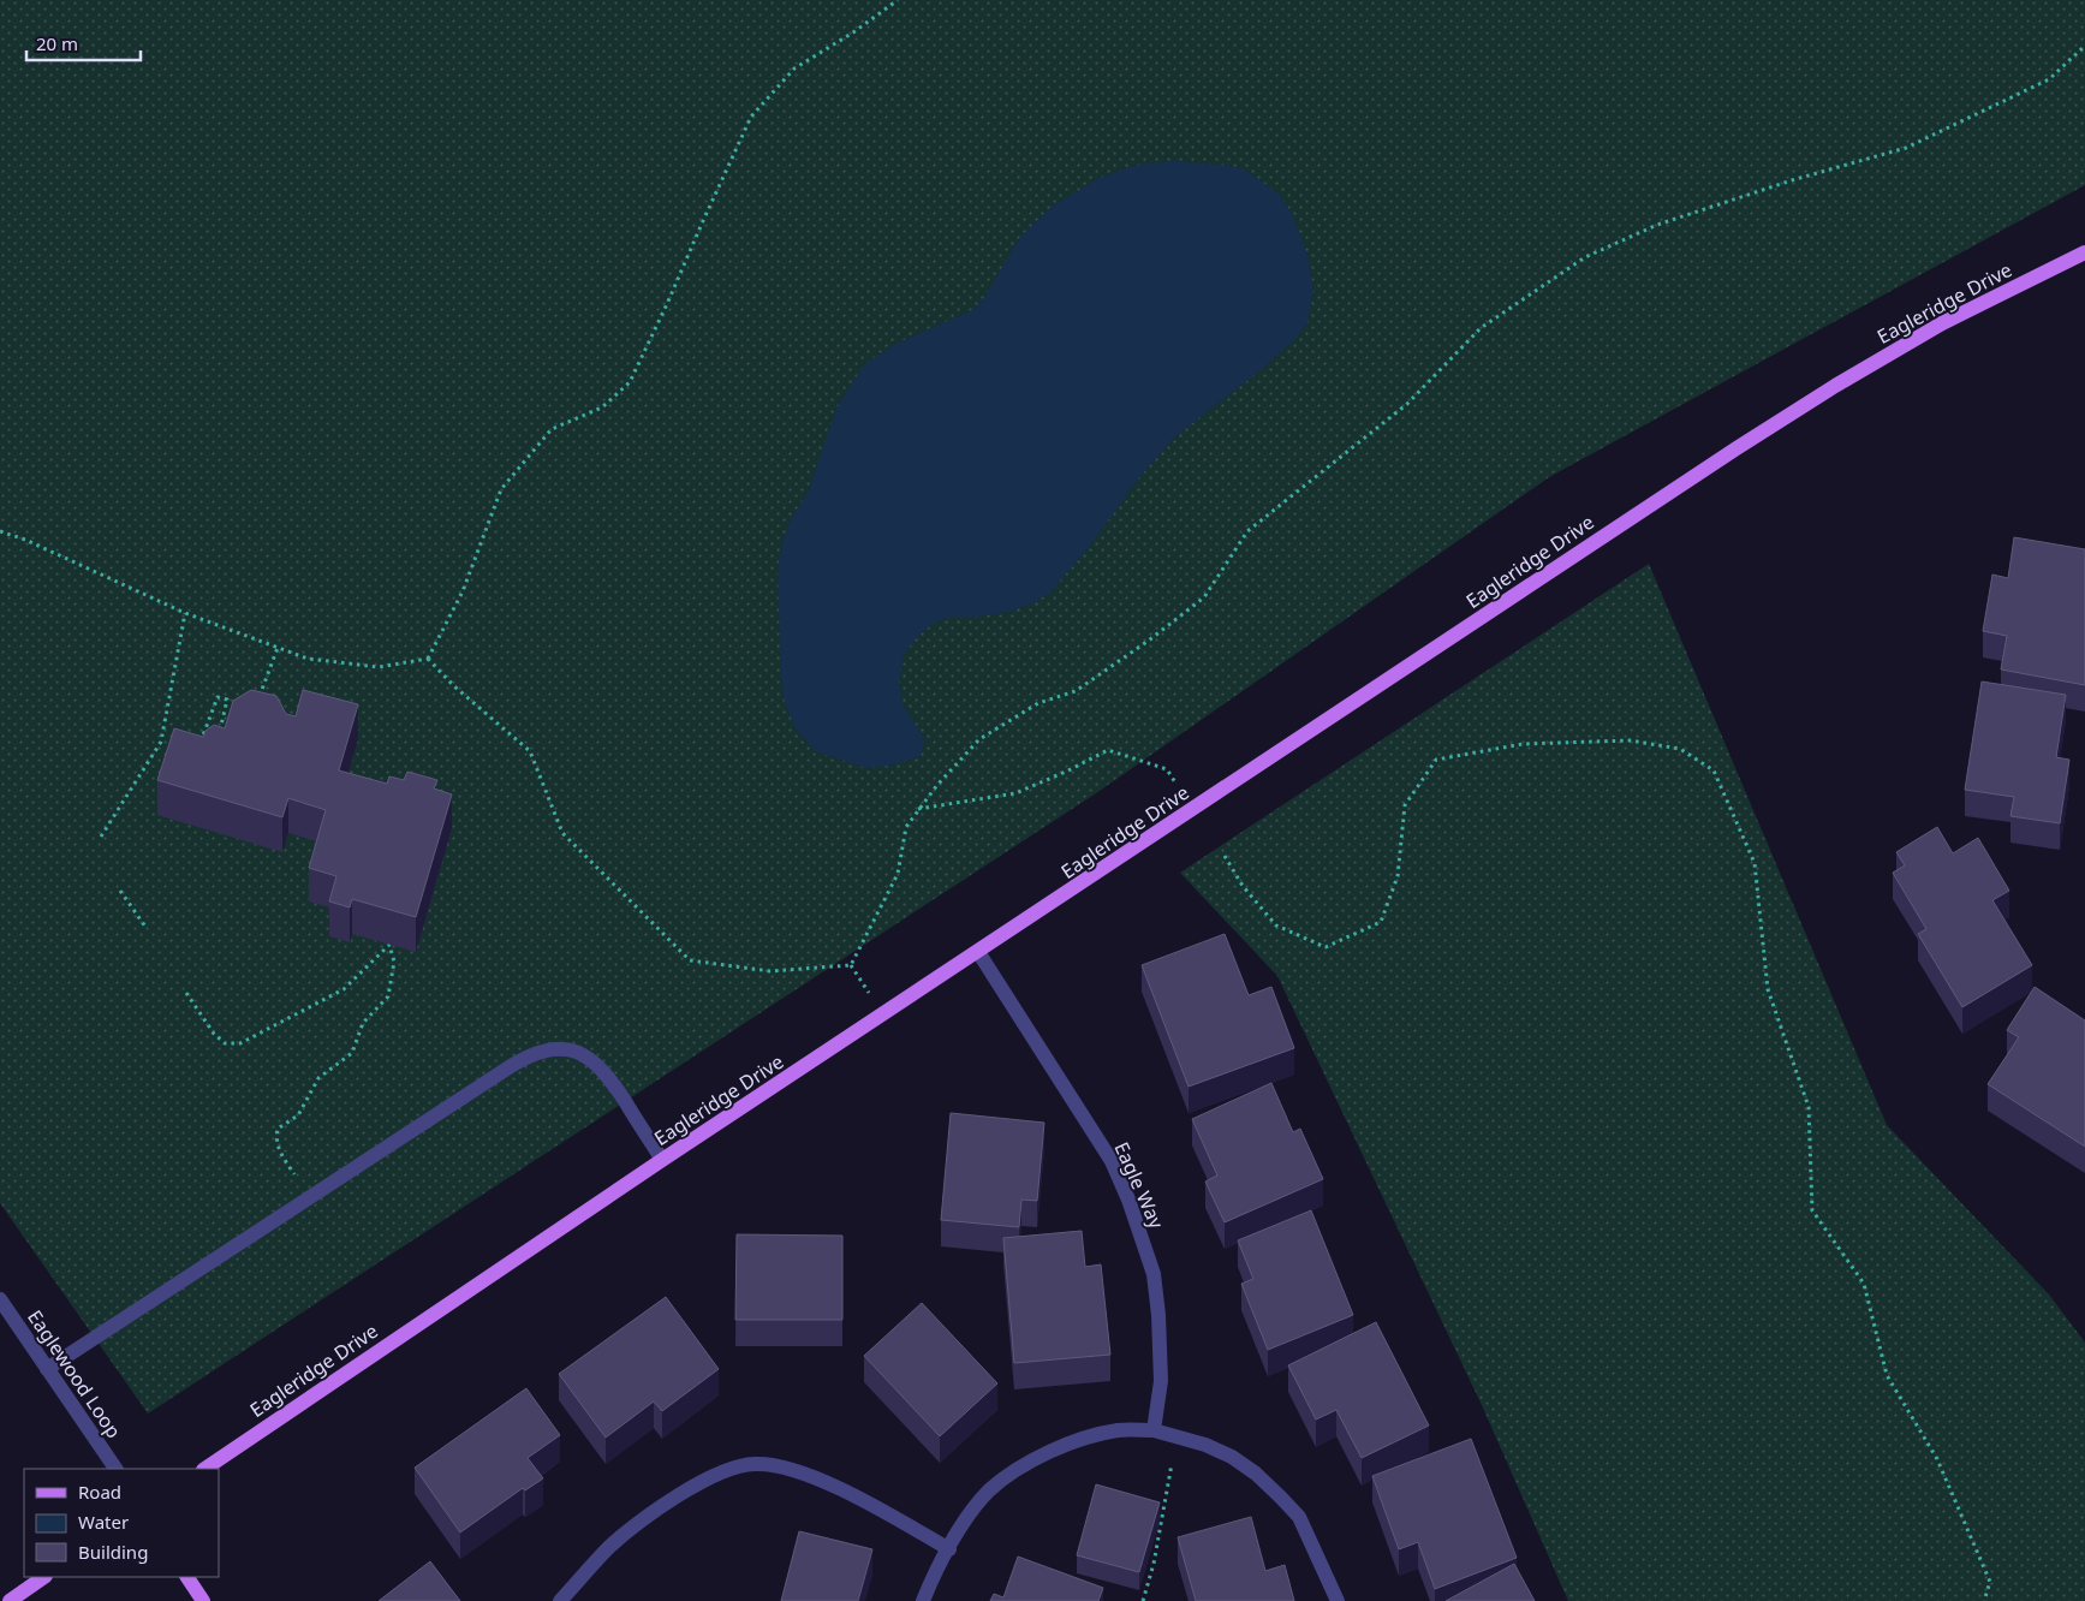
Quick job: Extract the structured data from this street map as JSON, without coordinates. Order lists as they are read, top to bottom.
{
  "streets": {
    "main road": ["Eagleridge Drive"],
    "street": ["Eagle Way", "Eaglewood Loop"]
  },
  "crossings": [
    ["Eagleridge Drive", "Eagle Way"]
  ],
  "legend": ["Road", "Water", "Building"],
  "scale_bar": "20 m"
}
